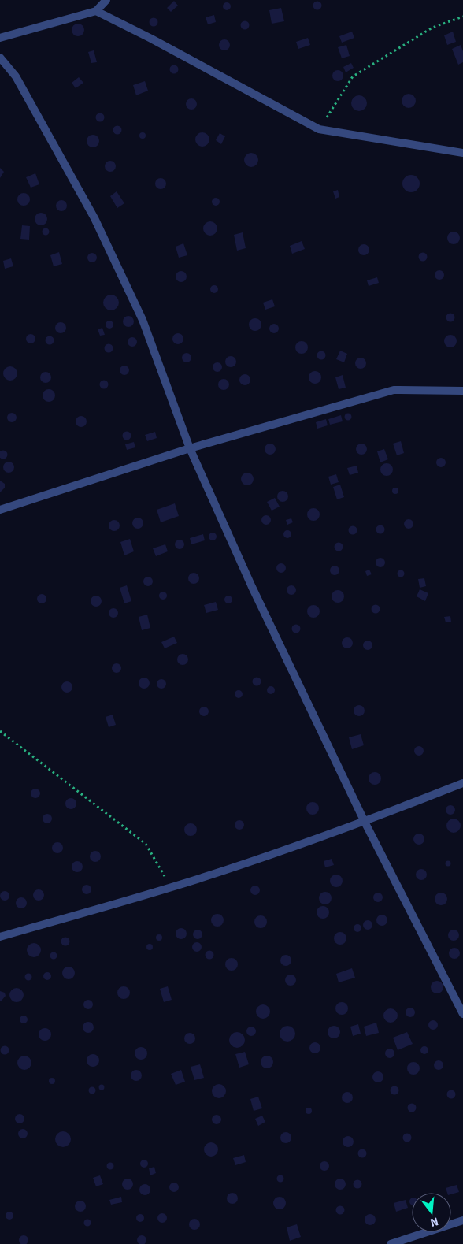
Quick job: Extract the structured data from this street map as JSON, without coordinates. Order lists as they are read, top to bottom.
{
  "north": "bottom"
}
